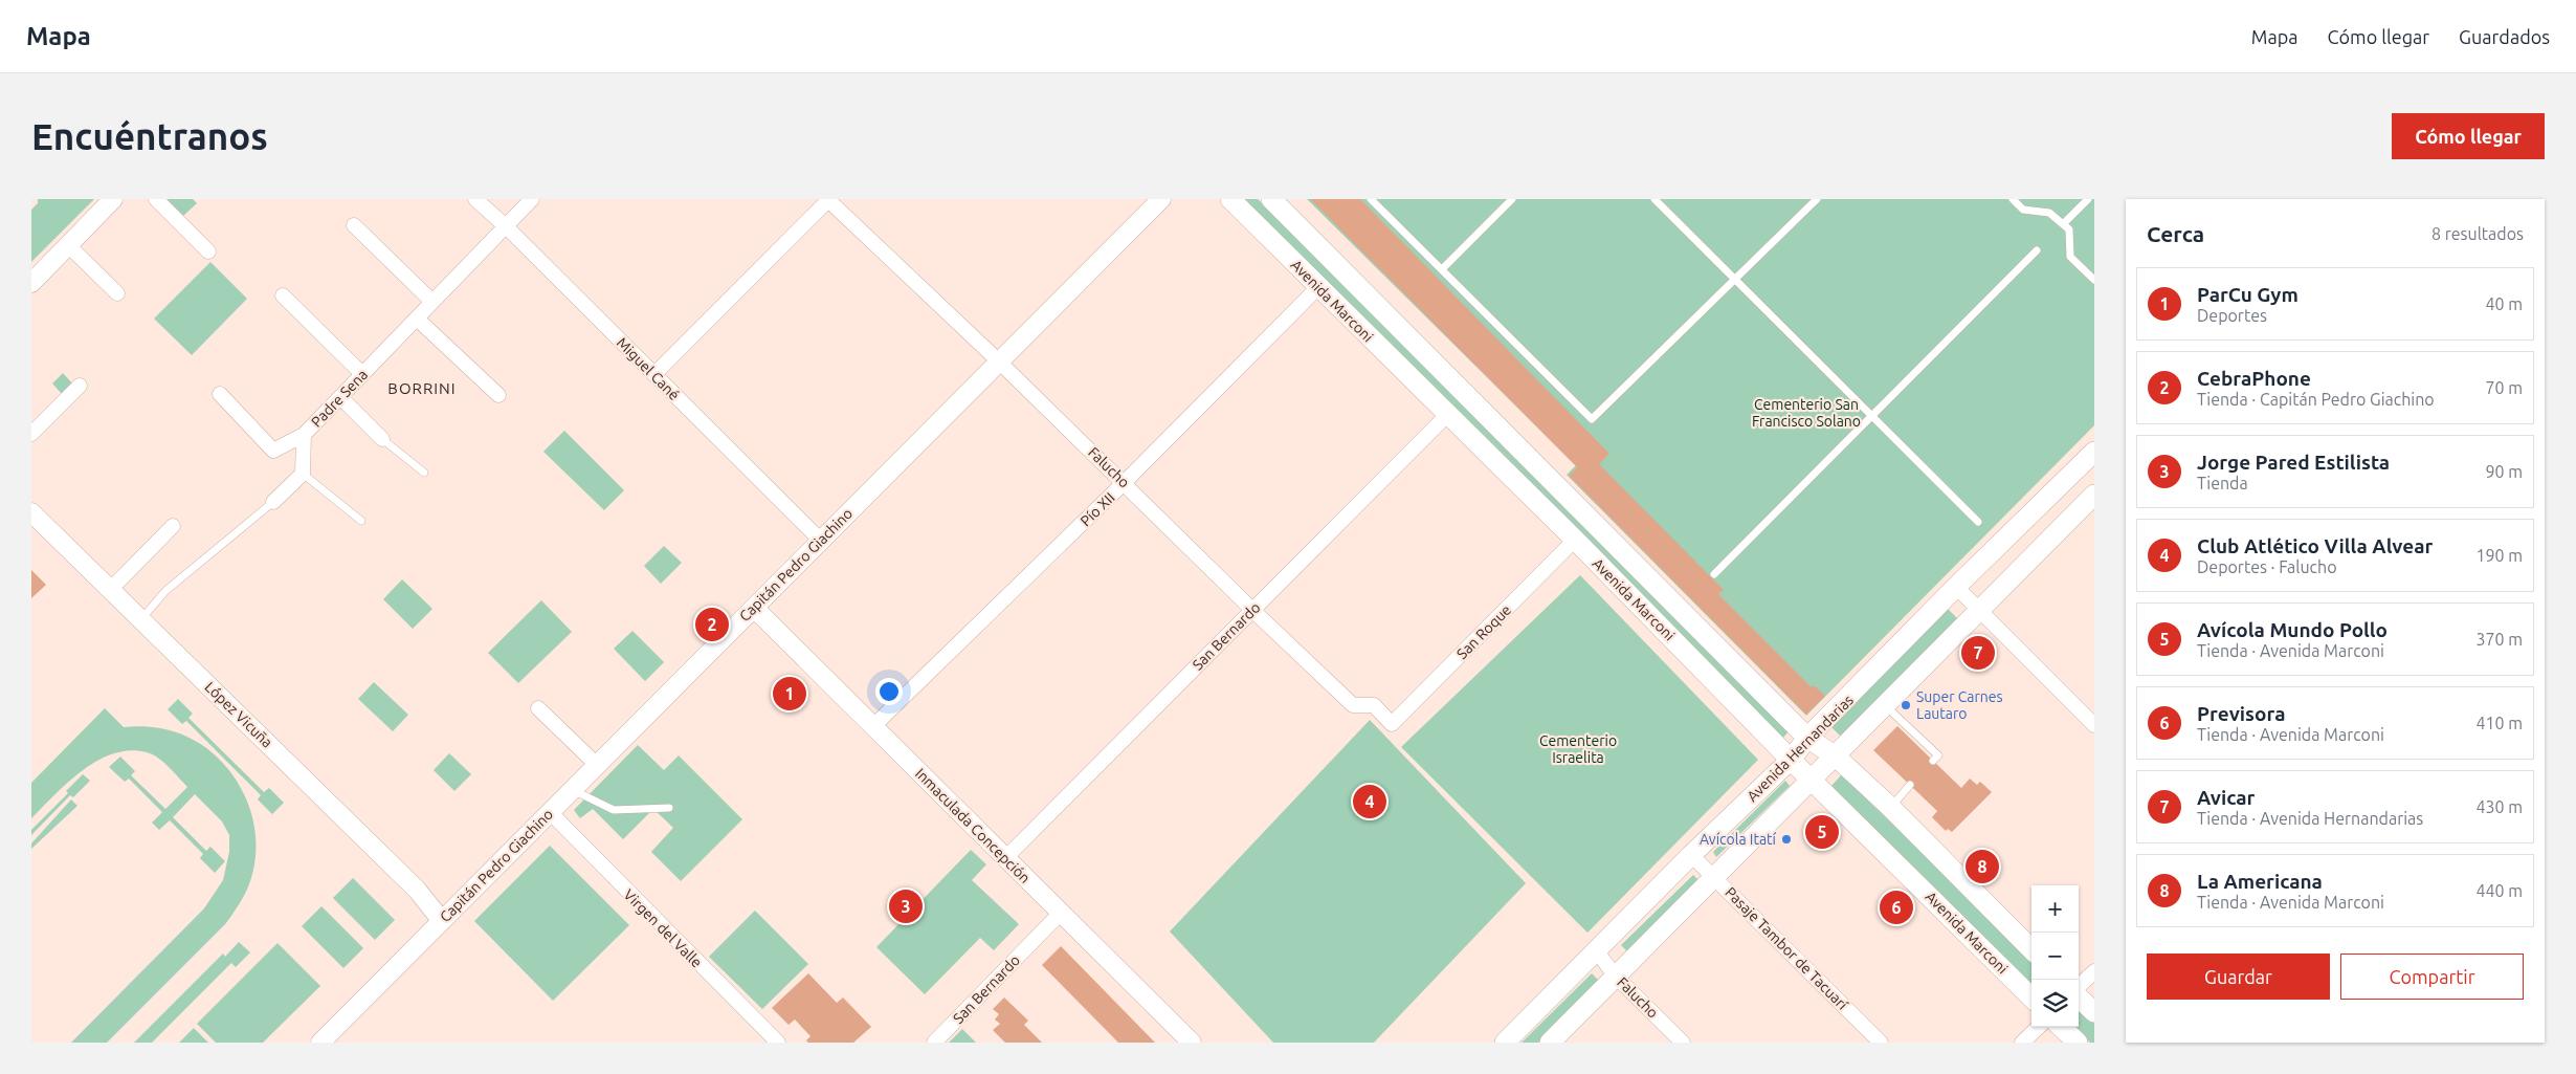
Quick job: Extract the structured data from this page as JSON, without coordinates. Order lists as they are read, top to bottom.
{
  "streets": {
    "main road": ["Avenida Marconi", "Avenida Hernandarias"],
    "street": [
      "Miguel Cané",
      "Padre Sena",
      "Falucho",
      "Pío XII",
      "Capitán Pedro Giachino",
      "San Roque",
      "San Bernardo",
      "López Vicuña",
      "Inmaculada Concepción",
      "Virgen del Valle",
      "Pasaje Tambor de Tacuarí"
    ]
  },
  "crossings": [
    ["Avenida Marconi", "Pío XII"],
    ["Avenida Marconi", "San Roque"],
    ["Avenida Marconi", "San Bernardo"],
    ["Avenida Marconi", "Avenida Hernandarias"],
    ["Miguel Cané", "Padre Sena"],
    ["Miguel Cané", "Capitán Pedro Giachino"],
    ["Falucho", "Pío XII"],
    ["Falucho", "Capitán Pedro Giachino"],
    ["Falucho", "San Roque"],
    ["Falucho", "San Bernardo"],
    ["Falucho", "Avenida Hernandarias"],
    ["Pío XII", "Inmaculada Concepción"],
    ["Capitán Pedro Giachino", "López Vicuña"],
    ["Capitán Pedro Giachino", "Inmaculada Concepción"],
    ["Capitán Pedro Giachino", "Virgen del Valle"],
    ["San Bernardo", "Inmaculada Concepción"],
    ["Avenida Hernandarias", "Pasaje Tambor de Tacuarí"]
  ],
  "districts": ["BORRINI"],
  "parks": ["Cementerio San Francisco Solano", "Cementerio Israelita"],
  "places": ["Super Carnes Lautaro", "Avícola Itatí"],
  "page": {
    "header": "Mapa",
    "nav": ["Mapa", "Cómo llegar", "Guardados"],
    "buttons": [
      "Cómo llegar",
      ["Guardar", "Compartir"]
    ],
    "title": "Encuéntranos",
    "heading": ["Cerca", "8 resultados"],
    "list": [
      {
        "mark": "1",
        "name": "ParCu Gym",
        "note": "Deportes",
        "value": "40 m"
      },
      {
        "mark": "2",
        "name": "CebraPhone",
        "note": "Tienda · Capitán Pedro Giachino",
        "value": "70 m"
      },
      {
        "mark": "3",
        "name": "Jorge Pared Estilista",
        "note": "Tienda",
        "value": "90 m"
      },
      {
        "mark": "4",
        "name": "Club Atlético Villa Alvear",
        "note": "Deportes · Falucho",
        "value": "190 m"
      },
      {
        "mark": "5",
        "name": "Avícola Mundo Pollo",
        "note": "Tienda · Avenida Marconi",
        "value": "370 m"
      },
      {
        "mark": "6",
        "name": "Previsora",
        "note": "Tienda · Avenida Marconi",
        "value": "410 m"
      },
      {
        "mark": "7",
        "name": "Avicar",
        "note": "Tienda · Avenida Hernandarias",
        "value": "430 m"
      },
      {
        "mark": "8",
        "name": "La Americana",
        "note": "Tienda · Avenida Marconi",
        "value": "440 m"
      }
    ],
    "pins": [
      "2",
      "7",
      "1",
      "4",
      "5",
      "8",
      "3",
      "6"
    ],
    "map_buttons": ["+", "−"]
  }
}
